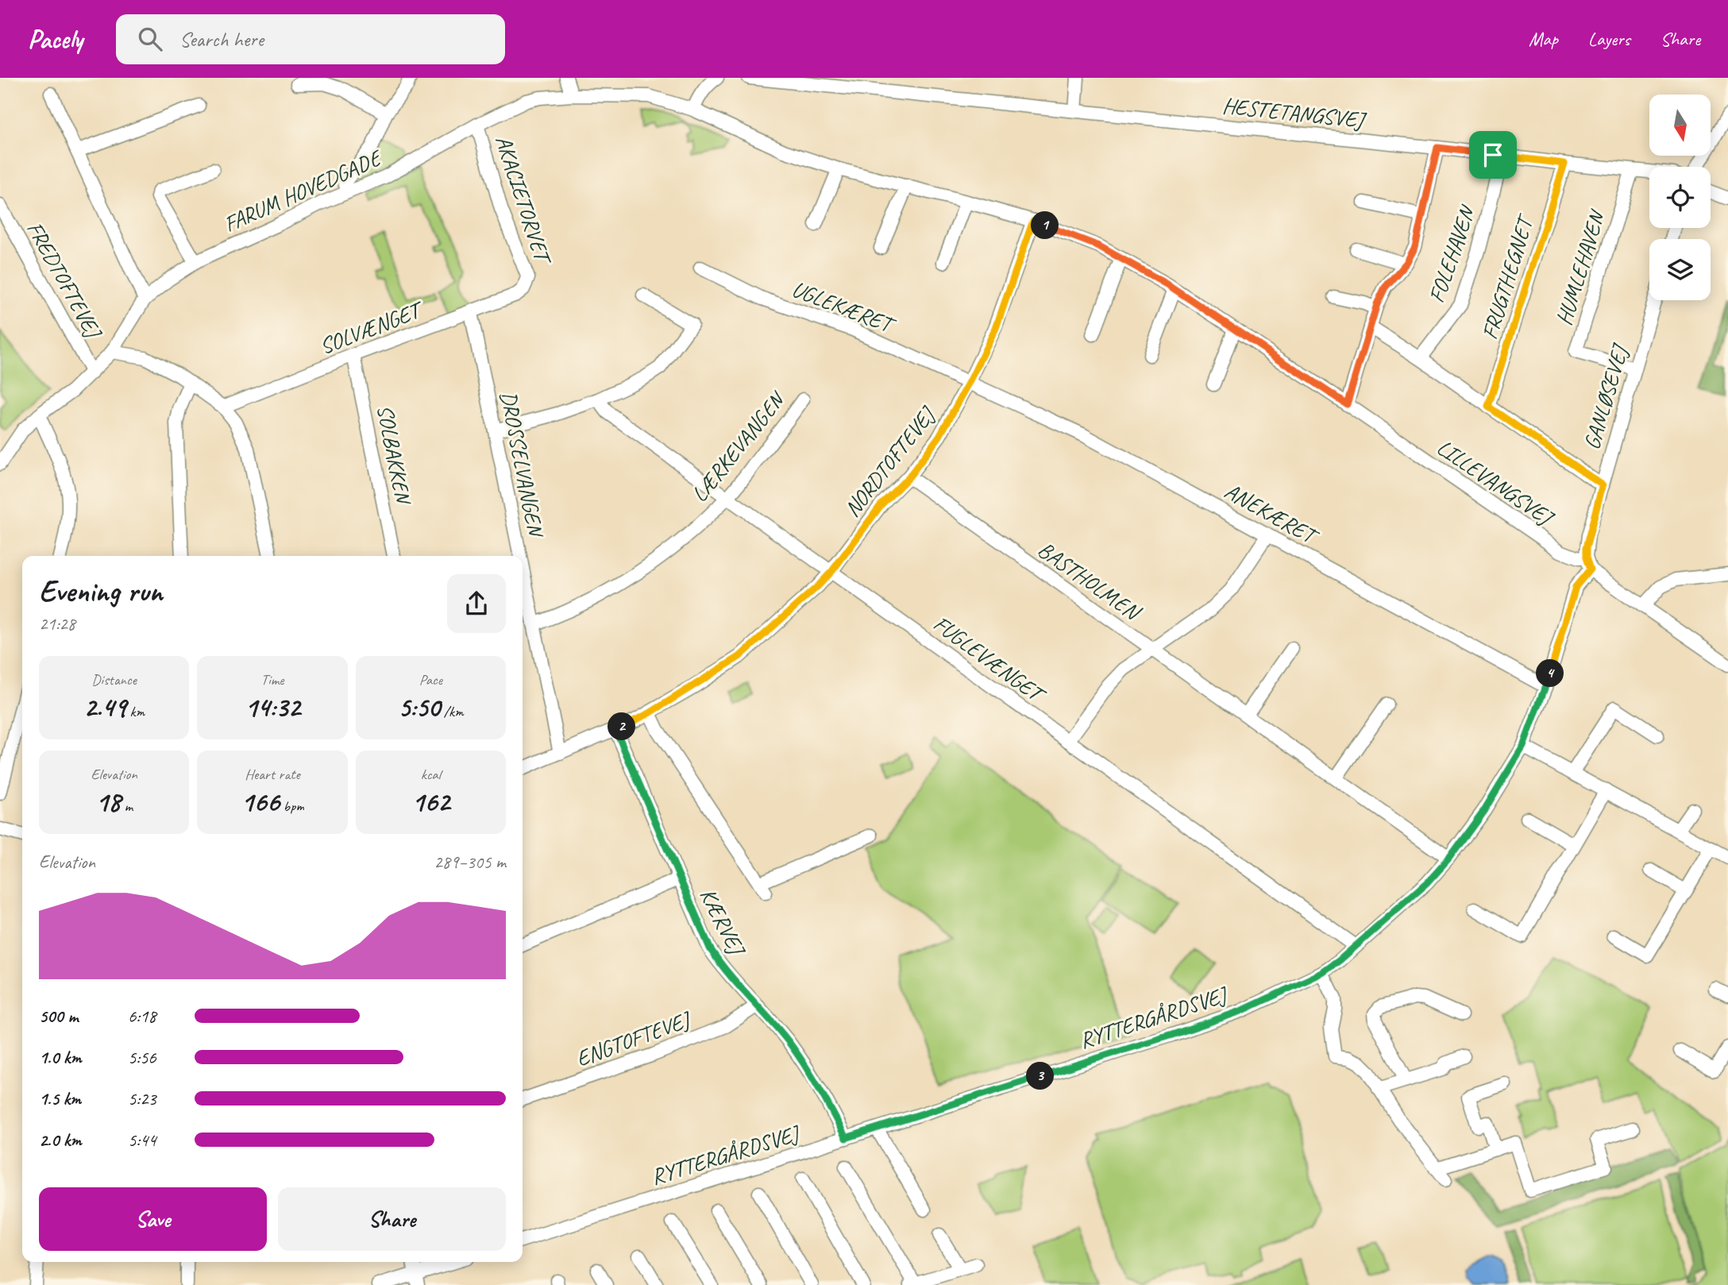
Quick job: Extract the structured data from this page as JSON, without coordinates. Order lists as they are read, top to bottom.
{
  "streets": {
    "street": [
      "HESTETANGSVEJ",
      "FARUM HOVEDGADE",
      "AKACIETORVET",
      "FOLEHAVEN",
      "HUMLEHAVEN",
      "FREDTOFTEVEJ",
      "FRUGTHEGNET",
      "UGLEKÆRET",
      "SOLVÆNGET",
      "GANLØSEVEJ",
      "LÆRKEVANGEN",
      "SOLBAKKEN",
      "NORDTOFTEVEJ",
      "DROSSELVANGEN",
      "LILLEVANGSVEJ",
      "ANEKÆRET",
      "BASTHOLMEN",
      "FUGLEVÆNGET",
      "KÆRVEJ",
      "RYTTERGÅRDSVEJ",
      "ENGTOFTEVEJ"
    ]
  },
  "crossings": [
    ["HESTETANGSVEJ", "FOLEHAVEN"],
    ["HESTETANGSVEJ", "HUMLEHAVEN"],
    ["HESTETANGSVEJ", "FRUGTHEGNET"],
    ["FARUM HOVEDGADE", "AKACIETORVET"],
    ["FARUM HOVEDGADE", "FREDTOFTEVEJ"],
    ["FARUM HOVEDGADE", "LILLEVANGSVEJ"],
    ["AKACIETORVET", "SOLVÆNGET"],
    ["HUMLEHAVEN", "GANLØSEVEJ"],
    ["UGLEKÆRET", "NORDTOFTEVEJ"],
    ["UGLEKÆRET", "ANEKÆRET"],
    ["SOLVÆNGET", "SOLBAKKEN"],
    ["SOLVÆNGET", "DROSSELVANGEN"],
    ["GANLØSEVEJ", "LILLEVANGSVEJ"],
    ["GANLØSEVEJ", "RYTTERGÅRDSVEJ"],
    ["LÆRKEVANGEN", "DROSSELVANGEN"],
    ["LÆRKEVANGEN", "FUGLEVÆNGET"],
    ["NORDTOFTEVEJ", "DROSSELVANGEN"],
    ["NORDTOFTEVEJ", "LILLEVANGSVEJ"],
    ["NORDTOFTEVEJ", "ANEKÆRET"],
    ["NORDTOFTEVEJ", "BASTHOLMEN"],
    ["NORDTOFTEVEJ", "FUGLEVÆNGET"],
    ["NORDTOFTEVEJ", "KÆRVEJ"],
    ["LILLEVANGSVEJ", "RYTTERGÅRDSVEJ"],
    ["ANEKÆRET", "RYTTERGÅRDSVEJ"],
    ["BASTHOLMEN", "RYTTERGÅRDSVEJ"],
    ["FUGLEVÆNGET", "RYTTERGÅRDSVEJ"],
    ["KÆRVEJ", "RYTTERGÅRDSVEJ"],
    ["KÆRVEJ", "ENGTOFTEVEJ"]
  ],
  "north": "bottom",
  "page": {
    "header": "Pacely",
    "search": "Search here",
    "nav": ["Map", "Layers", "Share"],
    "pins": [
      "1",
      "4",
      "2",
      "3"
    ],
    "heading": ["Evening run", "21:28"],
    "stats": [
      ["Distance", "2.49 km"],
      ["Time", "14:32"],
      ["Pace", "5:50 /km"],
      ["Elevation", "18 m"],
      ["Heart rate", "166 bpm"],
      ["kcal", "162"]
    ],
    "chart": ["Elevation", "289–305 m"],
    "list": [
      {
        "name": "500 m",
        "note": "6:18"
      },
      {
        "name": "1.0 km",
        "note": "5:56"
      },
      {
        "name": "1.5 km",
        "note": "5:23"
      },
      {
        "name": "2.0 km",
        "note": "5:44"
      }
    ],
    "buttons": ["Save", "Share"]
  }
}
